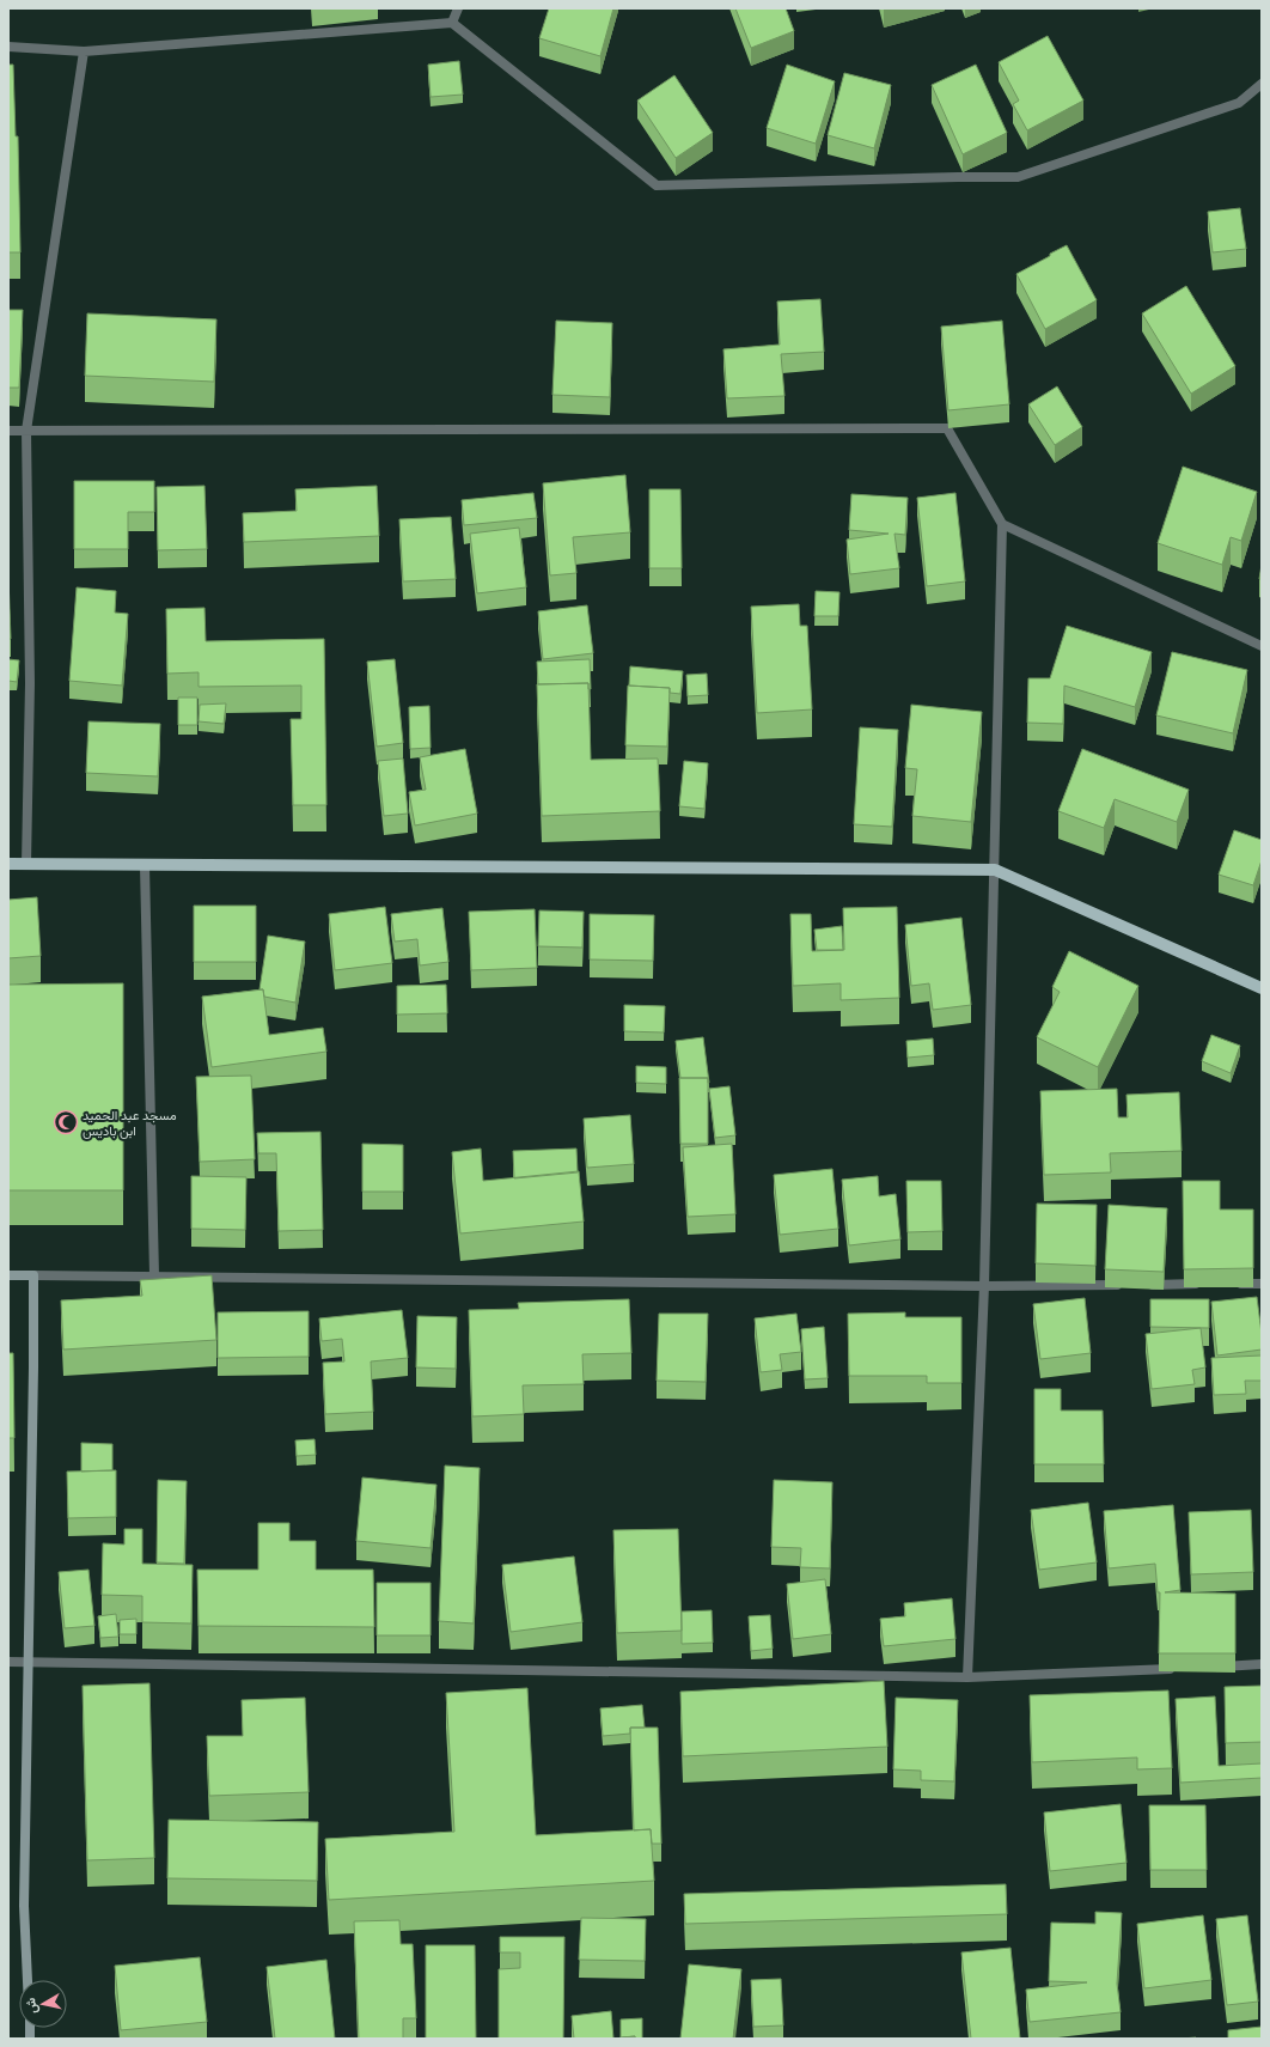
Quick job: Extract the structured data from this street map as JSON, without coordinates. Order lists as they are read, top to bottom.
{
  "places": {
    "mosque": ["مسجد عبد الحميد ابن باديس"]
  },
  "north": "left"
}
